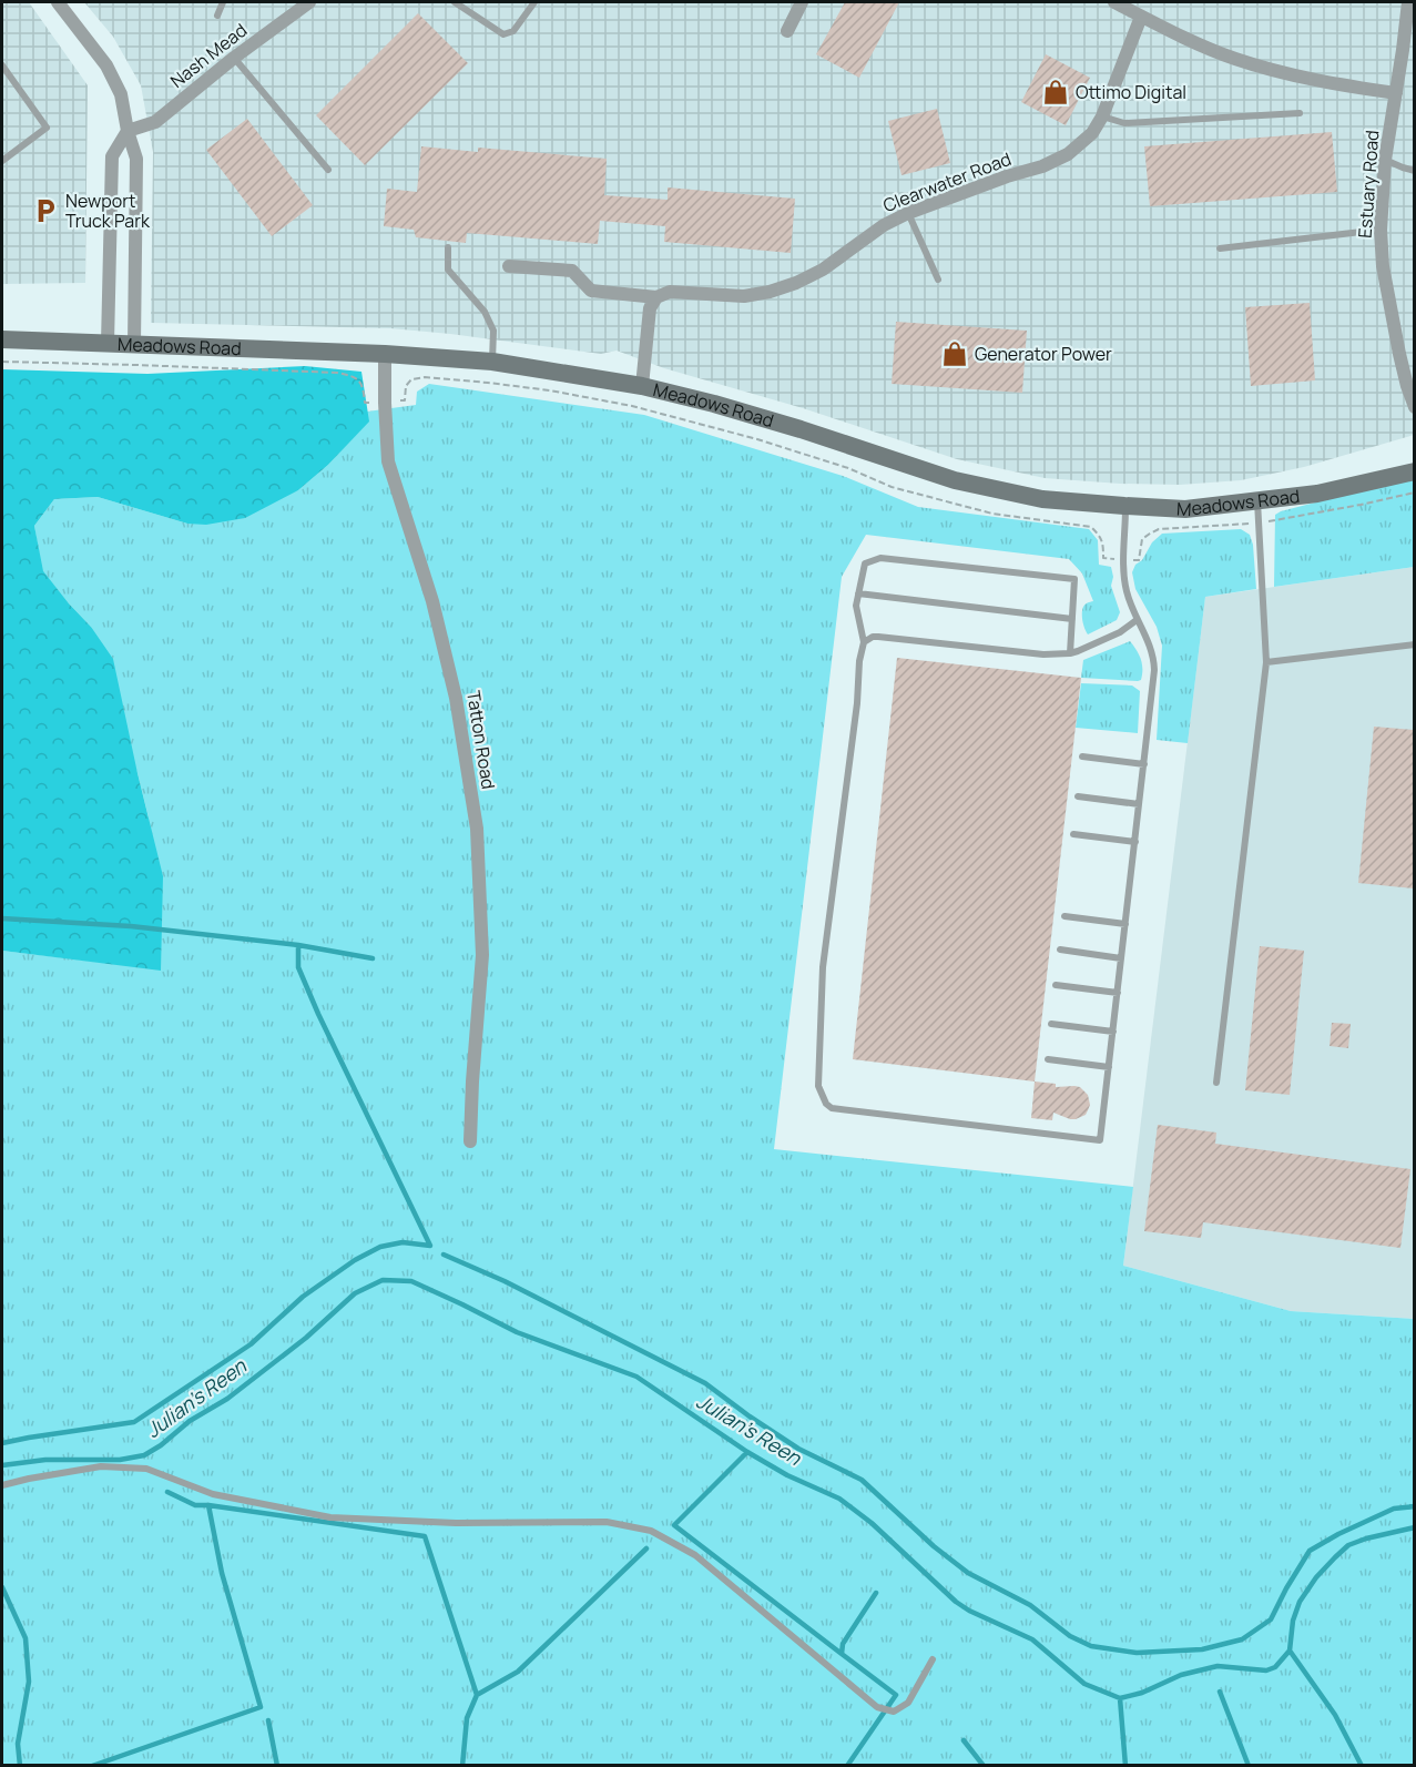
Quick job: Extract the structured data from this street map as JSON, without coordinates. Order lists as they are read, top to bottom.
{
  "streets": {
    "street": [
      "Nash Mead",
      "Clearwater Road",
      "Estuary Road",
      "Meadows Road",
      "Tatton Road"
    ]
  },
  "crossings": [
    ["Meadows Road", "Tatton Road"]
  ],
  "water": ["Julian's Reen"],
  "places": {
    "shop": ["Ottimo Digital", "Generator Power"],
    "parking": ["Newport Truck Park"]
  }
}
